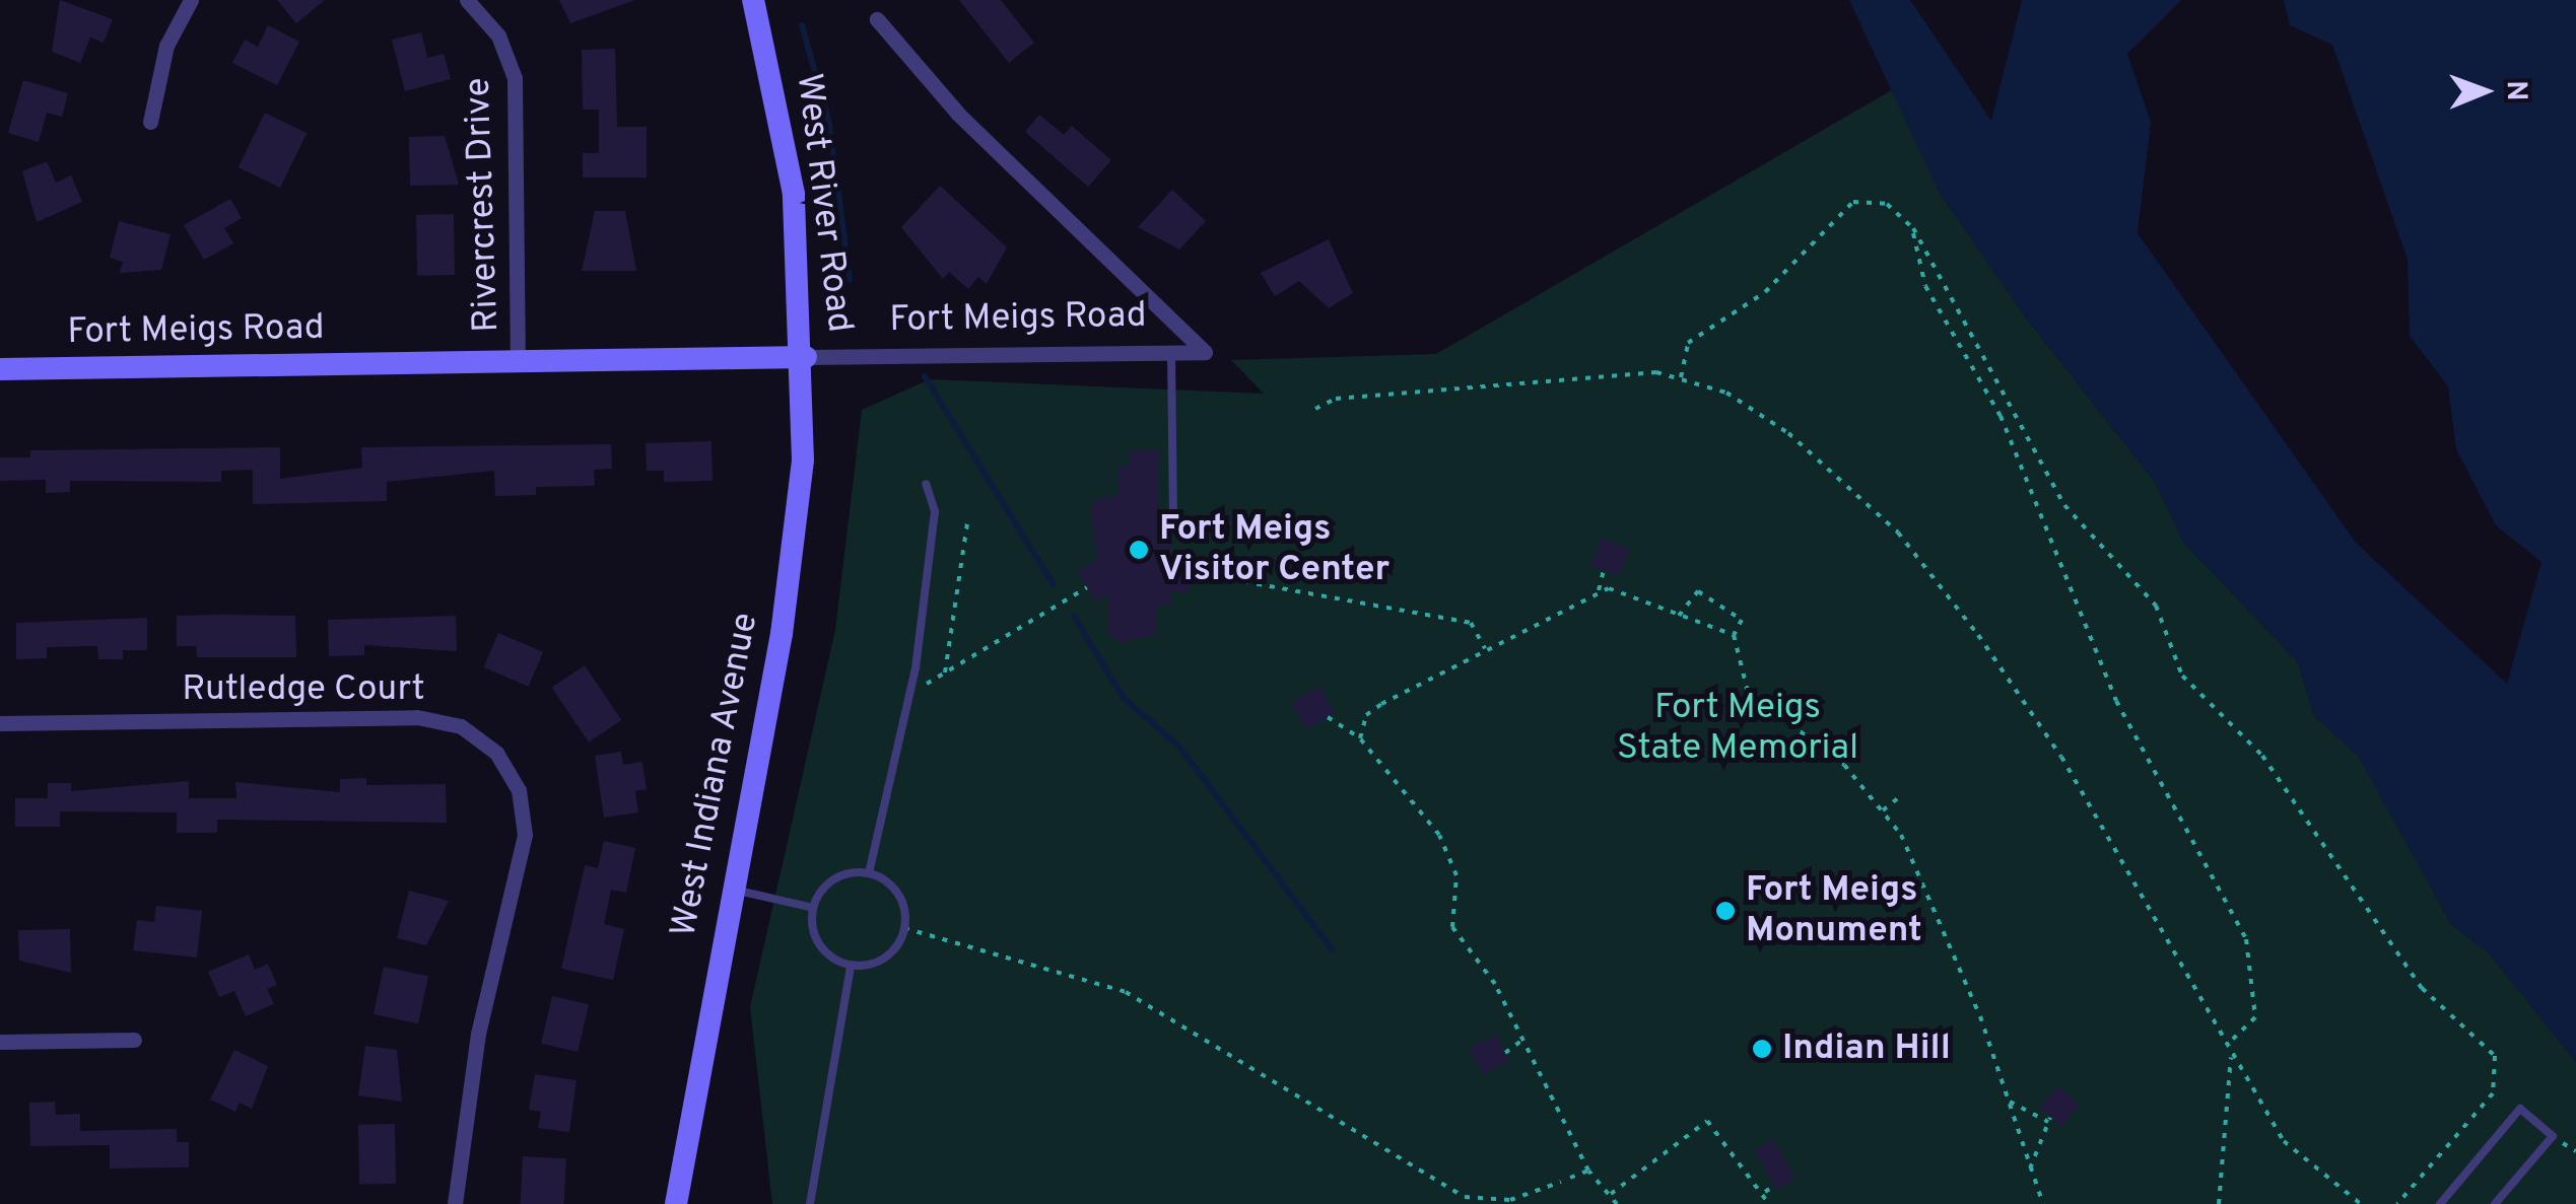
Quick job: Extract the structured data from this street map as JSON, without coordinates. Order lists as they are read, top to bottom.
{
  "streets": {
    "main road": ["West River Road", "Fort Meigs Road", "West Indiana Avenue"],
    "street": ["Rivercrest Drive", "Rutledge Court"]
  },
  "crossings": [
    ["West River Road", "Fort Meigs Road"],
    ["West River Road", "West Indiana Avenue"],
    ["Rivercrest Drive", "Fort Meigs Road"],
    ["Fort Meigs Road", "West Indiana Avenue"]
  ],
  "parks": ["Fort Meigs State Memorial"],
  "places": ["Fort Meigs Visitor Center", "Fort Meigs Monument", "Indian Hill"],
  "north": "right"
}
